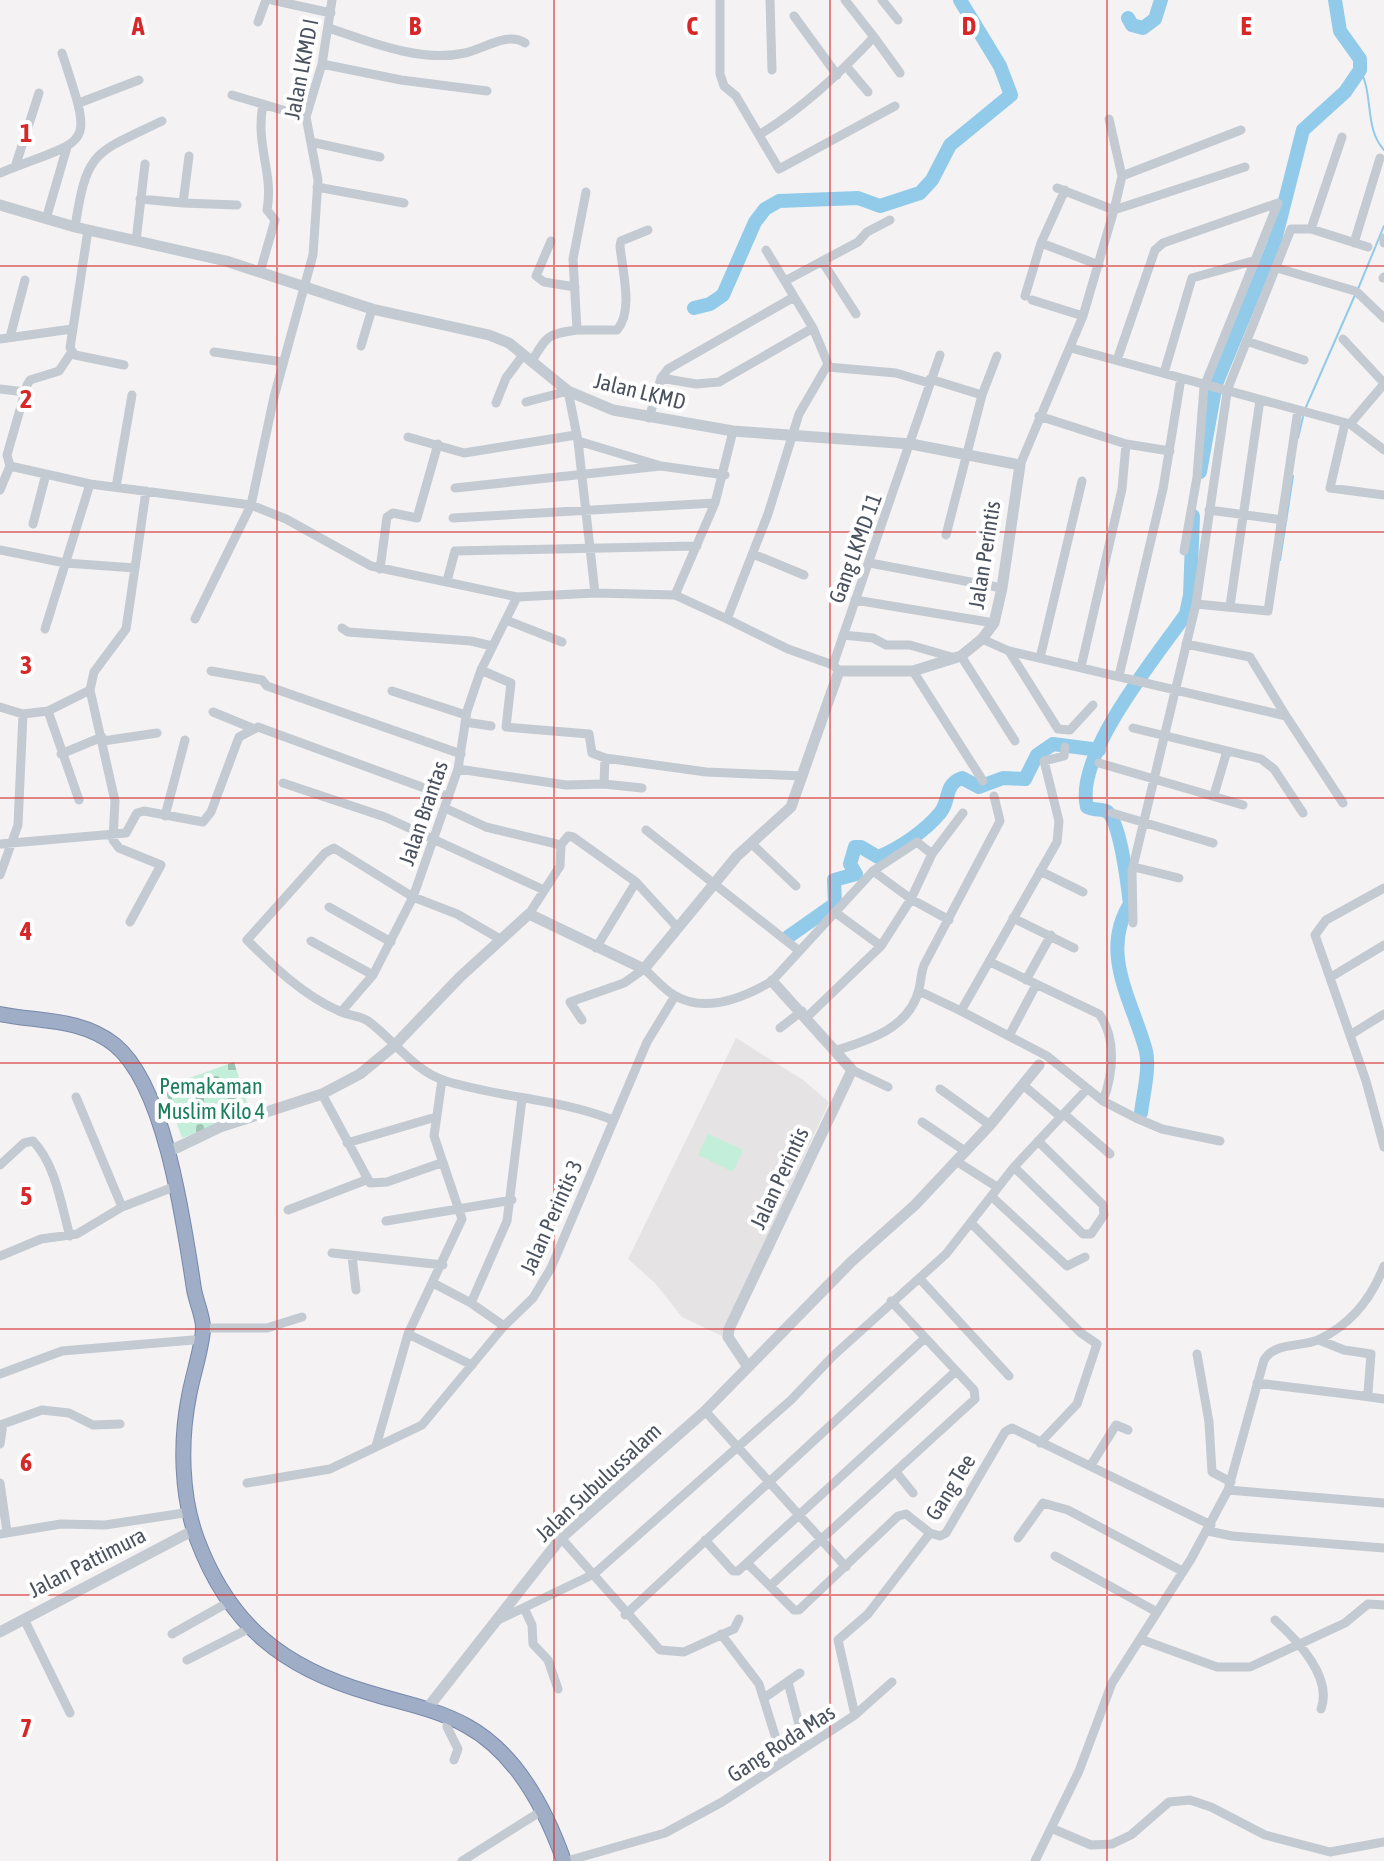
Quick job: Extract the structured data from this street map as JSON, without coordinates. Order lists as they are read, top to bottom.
{
  "streets": {
    "street": [
      "Jalan LKMD I",
      "Jalan LKMD",
      "Gang LKMD 11",
      "Jalan Perintis",
      "Jalan Brantas",
      "Jalan Perintis 3",
      "Jalan Subulussalam",
      "Gang Tee",
      "Jalan Pattimura",
      "Gang Roda Mas"
    ]
  },
  "crossings": [
    ["Jalan LKMD I", "Jalan LKMD"],
    ["Jalan LKMD", "Gang LKMD 11"],
    ["Jalan LKMD", "Jalan Perintis"],
    ["Gang LKMD 11", "Jalan Perintis"],
    ["Jalan Perintis", "Jalan Subulussalam"],
    ["Gang Tee", "Gang Roda Mas"]
  ],
  "parks": ["Pemakaman Muslim Kilo 4"],
  "grid": {
    "columns": [
      "A",
      "B",
      "C",
      "D",
      "E"
    ],
    "rows": [
      "1",
      "2",
      "3",
      "4",
      "5",
      "6",
      "7"
    ]
  }
}
